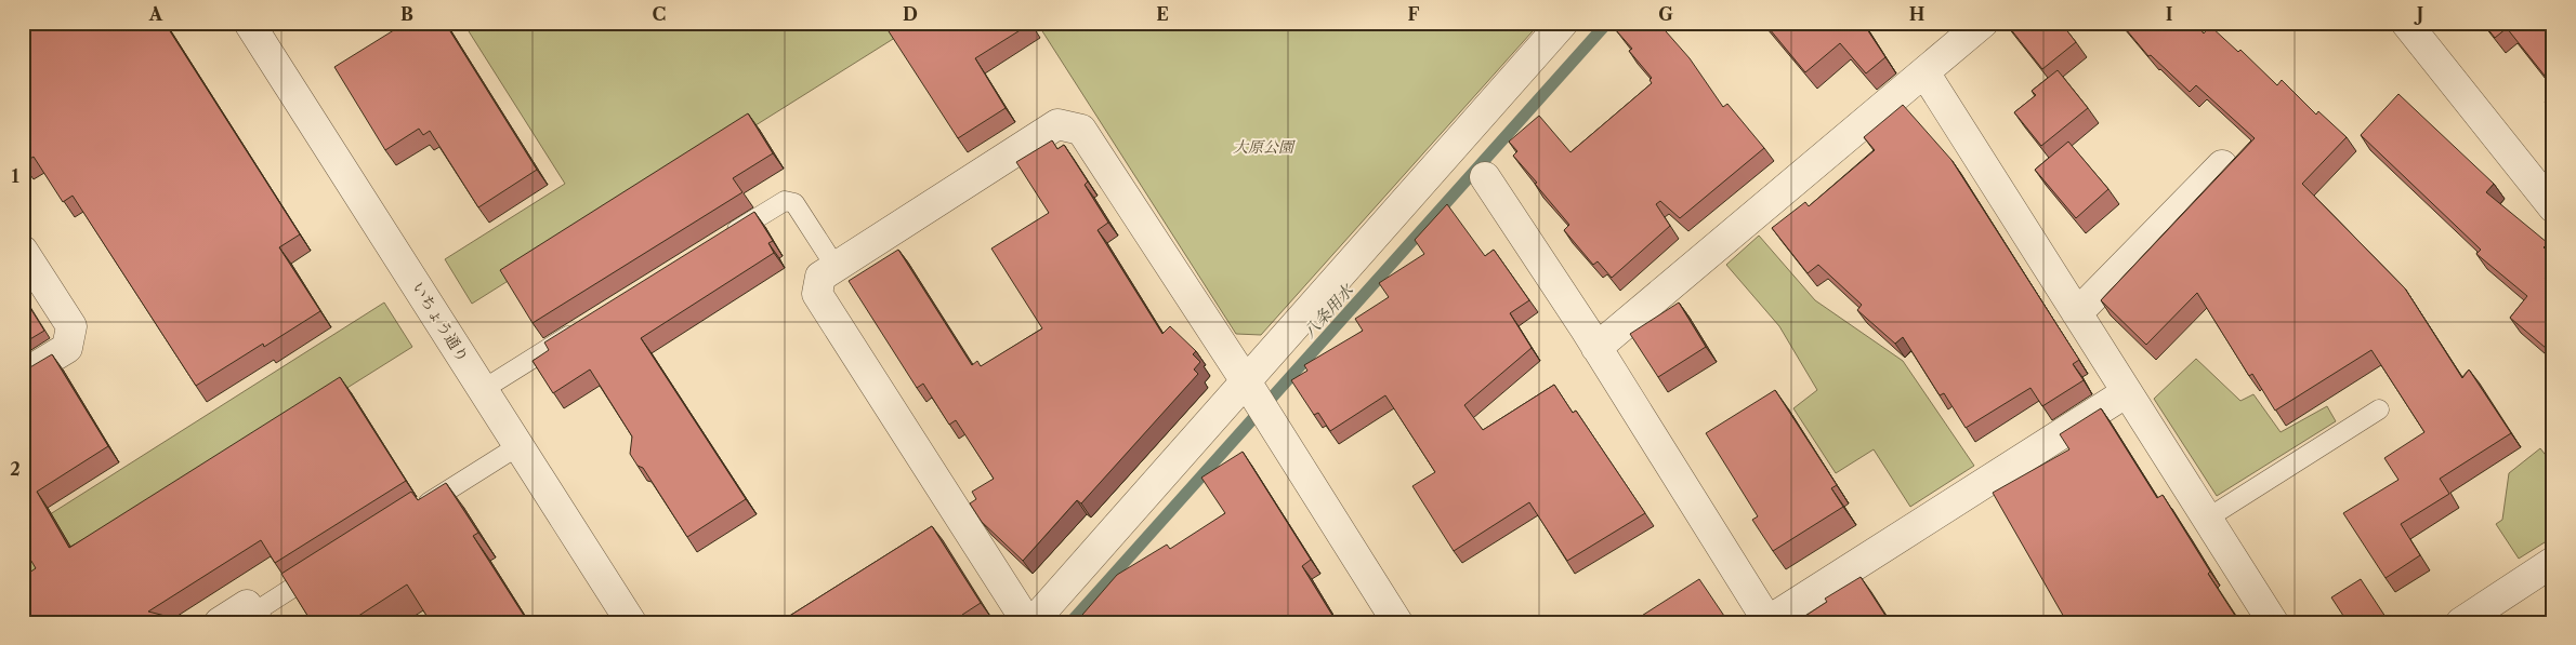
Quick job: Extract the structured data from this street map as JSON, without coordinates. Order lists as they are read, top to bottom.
{
  "streets": {
    "street": ["いちょう通り"]
  },
  "water": ["八条用水"],
  "parks": ["大原公園"],
  "grid": {
    "columns": [
      "A",
      "B",
      "C",
      "D",
      "E",
      "F",
      "G",
      "H",
      "I",
      "J"
    ],
    "rows": ["1", "2"]
  }
}
